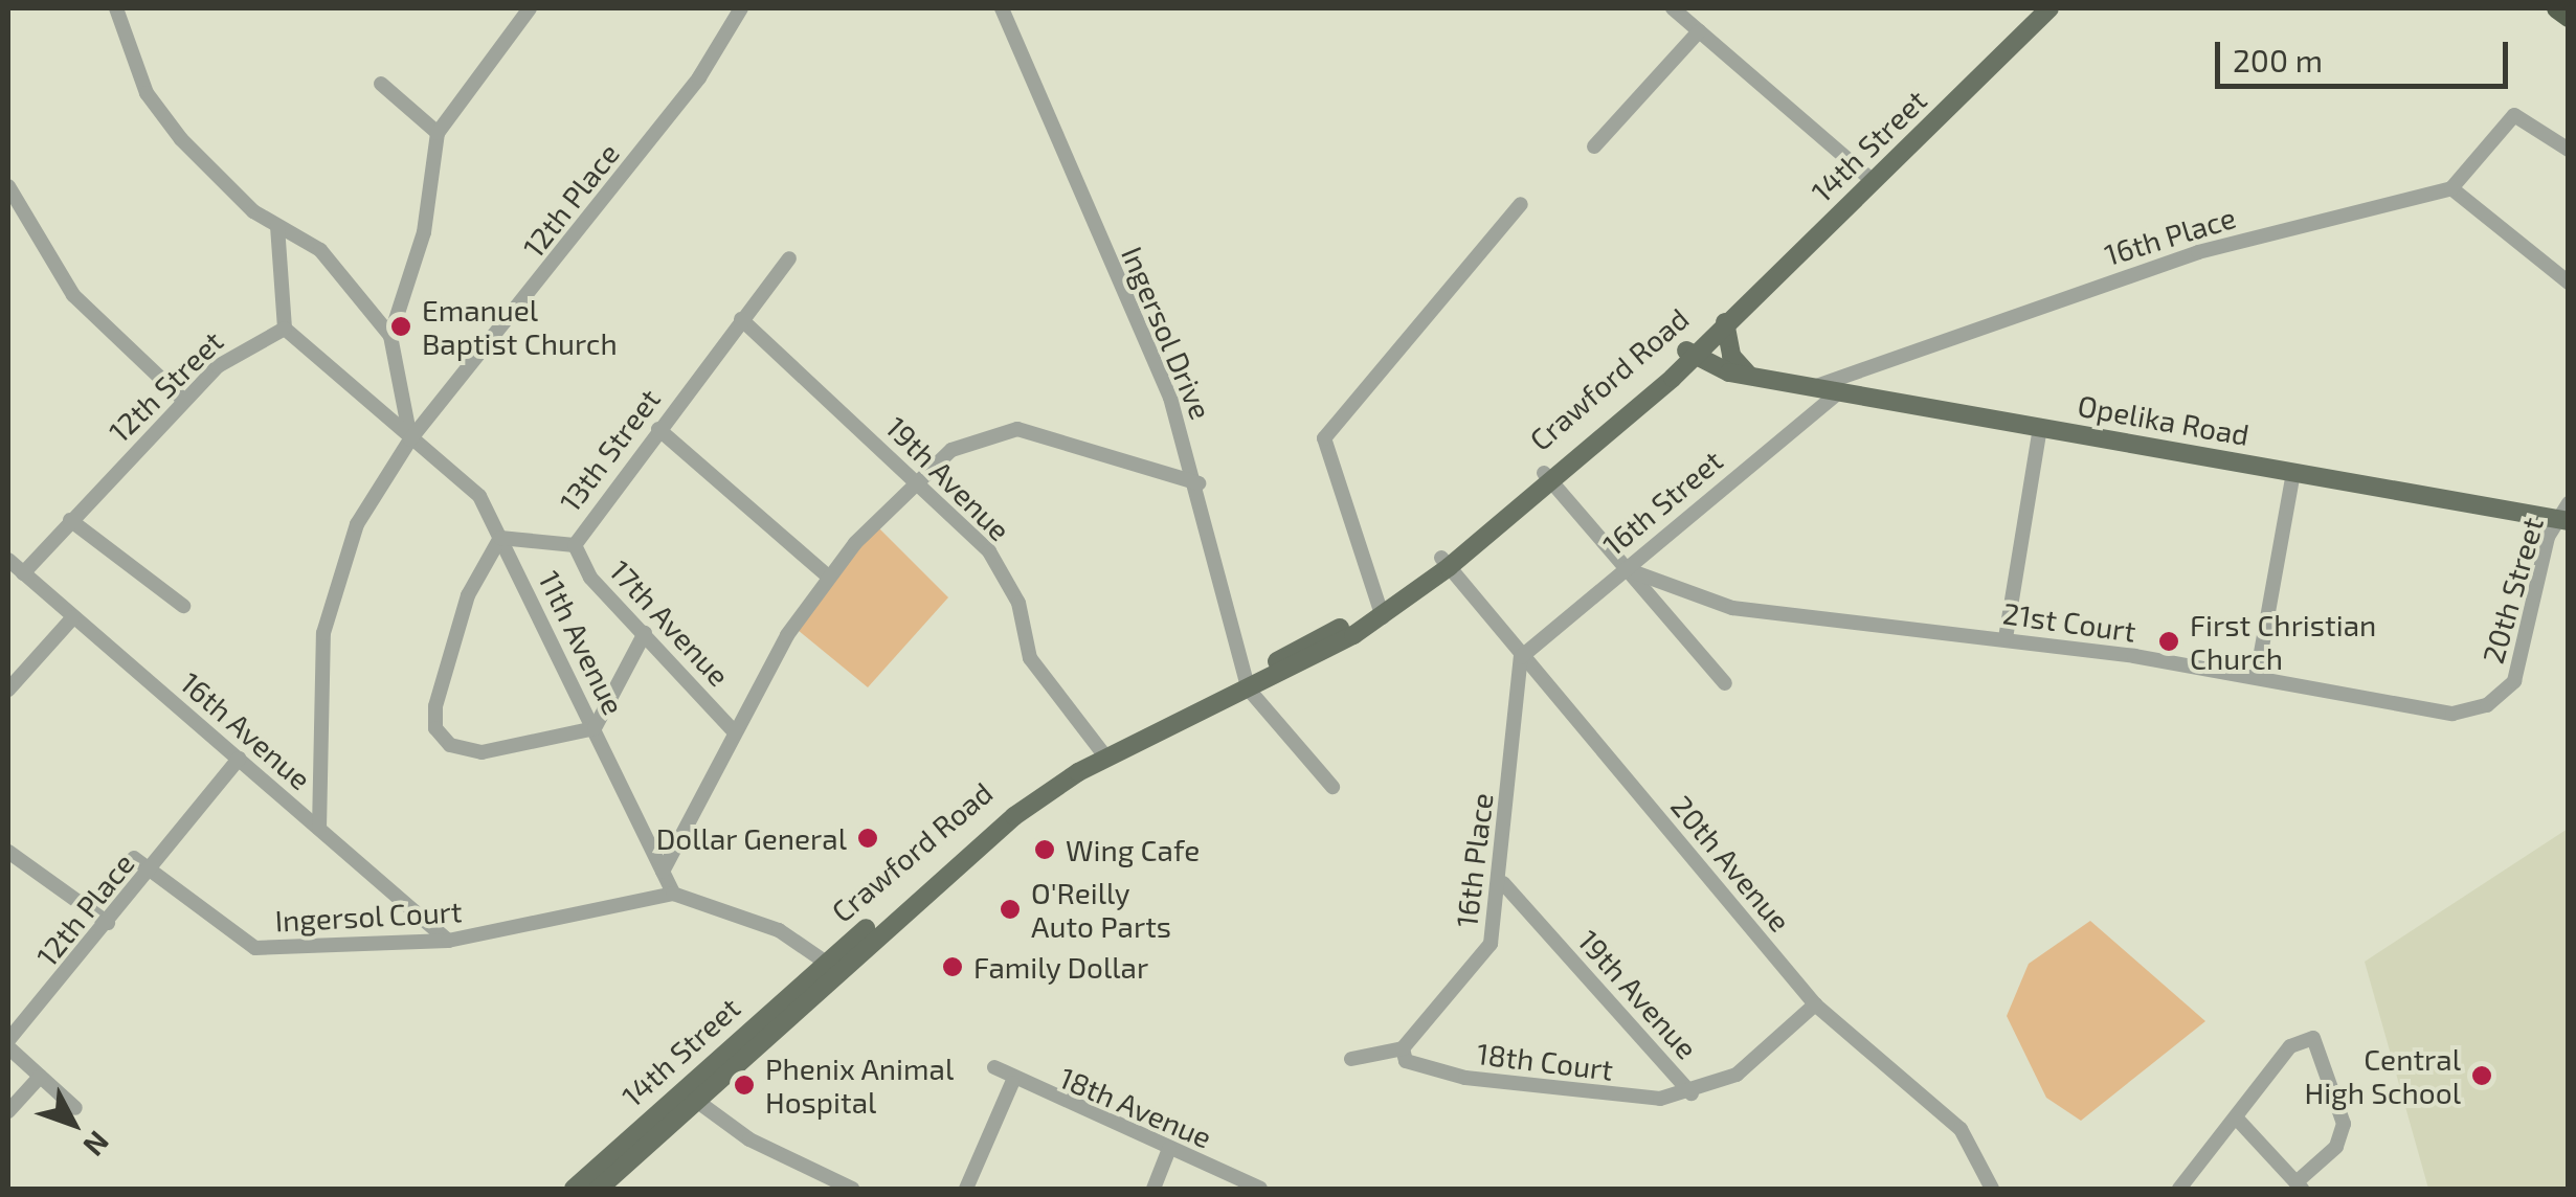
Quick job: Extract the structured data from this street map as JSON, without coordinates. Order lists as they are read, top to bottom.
{
  "streets": {
    "main road": ["14th Street", "Crawford Road", "Opelika Road"],
    "street": [
      "12th Place",
      "16th Place",
      "Ingersol Drive",
      "12th Street",
      "13th Street",
      "19th Avenue",
      "16th Street",
      "20th Street",
      "21st Court",
      "17th Avenue",
      "11th Avenue",
      "16th Avenue",
      "20th Avenue",
      "Ingersol Court",
      "18th Court",
      "18th Avenue"
    ]
  },
  "crossings": [
    ["14th Street", "Crawford Road"],
    ["12th Place", "11th Avenue"],
    ["12th Place", "16th Avenue"],
    ["12th Place", "Ingersol Court"],
    ["16th Place", "Opelika Road"],
    ["16th Place", "19th Avenue"],
    ["16th Place", "16th Street"],
    ["16th Place", "20th Avenue"],
    ["16th Place", "18th Court"],
    ["Ingersol Drive", "Crawford Road"],
    ["Crawford Road", "Opelika Road"],
    ["Crawford Road", "19th Avenue"],
    ["Crawford Road", "20th Avenue"],
    ["12th Street", "16th Avenue"],
    ["Opelika Road", "16th Street"],
    ["Opelika Road", "20th Street"],
    ["13th Street", "19th Avenue"],
    ["13th Street", "17th Avenue"],
    ["13th Street", "11th Avenue"],
    ["19th Avenue", "18th Court"],
    ["16th Street", "21st Court"],
    ["16th Street", "20th Avenue"],
    ["20th Street", "21st Court"],
    ["11th Avenue", "Ingersol Court"],
    ["16th Avenue", "Ingersol Court"]
  ],
  "places": [
    "Emanuel Baptist Church",
    "First Christian Church",
    "Dollar General",
    "Wing Cafe",
    "O'Reilly Auto Parts",
    "Family Dollar",
    "Central High School",
    "Phenix Animal Hospital"
  ],
  "scale_bar": "200 m",
  "north": "bottom right"
}
